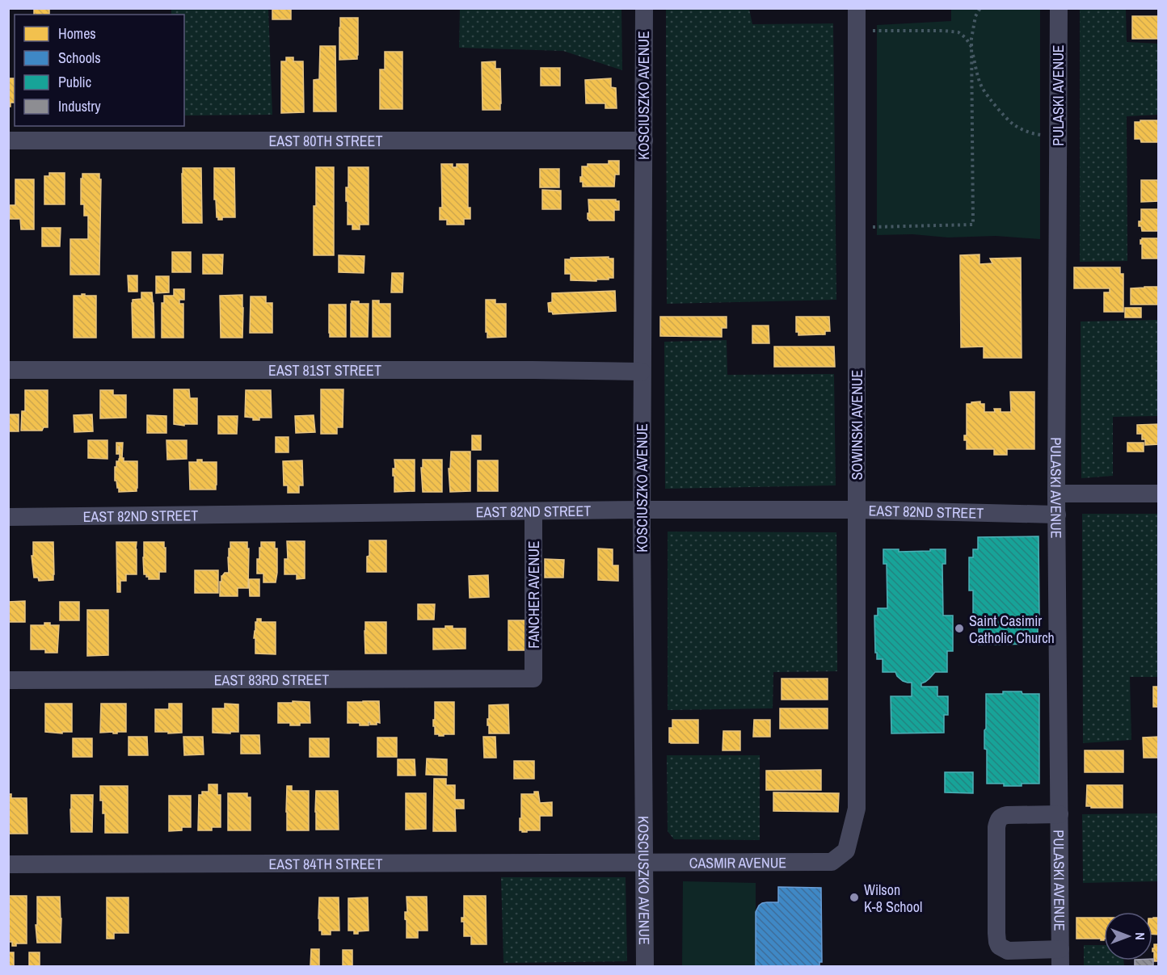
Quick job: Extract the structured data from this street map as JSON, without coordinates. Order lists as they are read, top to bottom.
{
  "streets": {
    "street": [
      "KOSCIUSZKO AVENUE",
      "PULASKI AVENUE",
      "EAST 80TH STREET",
      "EAST 81ST STREET",
      "SOWINSKI AVENUE",
      "EAST 82ND STREET",
      "FANCHER AVENUE",
      "EAST 83RD STREET",
      "CASMIR AVENUE",
      "EAST 84TH STREET"
    ]
  },
  "crossings": [
    ["KOSCIUSZKO AVENUE", "EAST 80TH STREET"],
    ["KOSCIUSZKO AVENUE", "EAST 81ST STREET"],
    ["KOSCIUSZKO AVENUE", "EAST 82ND STREET"],
    ["KOSCIUSZKO AVENUE", "CASMIR AVENUE"],
    ["KOSCIUSZKO AVENUE", "EAST 84TH STREET"],
    ["PULASKI AVENUE", "EAST 82ND STREET"],
    ["SOWINSKI AVENUE", "EAST 82ND STREET"],
    ["SOWINSKI AVENUE", "CASMIR AVENUE"],
    ["EAST 82ND STREET", "FANCHER AVENUE"],
    ["FANCHER AVENUE", "EAST 83RD STREET"],
    ["CASMIR AVENUE", "EAST 84TH STREET"]
  ],
  "places": ["Saint Casimir Catholic Church", "Wilson K-8 School"],
  "legend": [
    "Homes",
    "Schools",
    "Public",
    "Industry"
  ],
  "north": "right"
}
